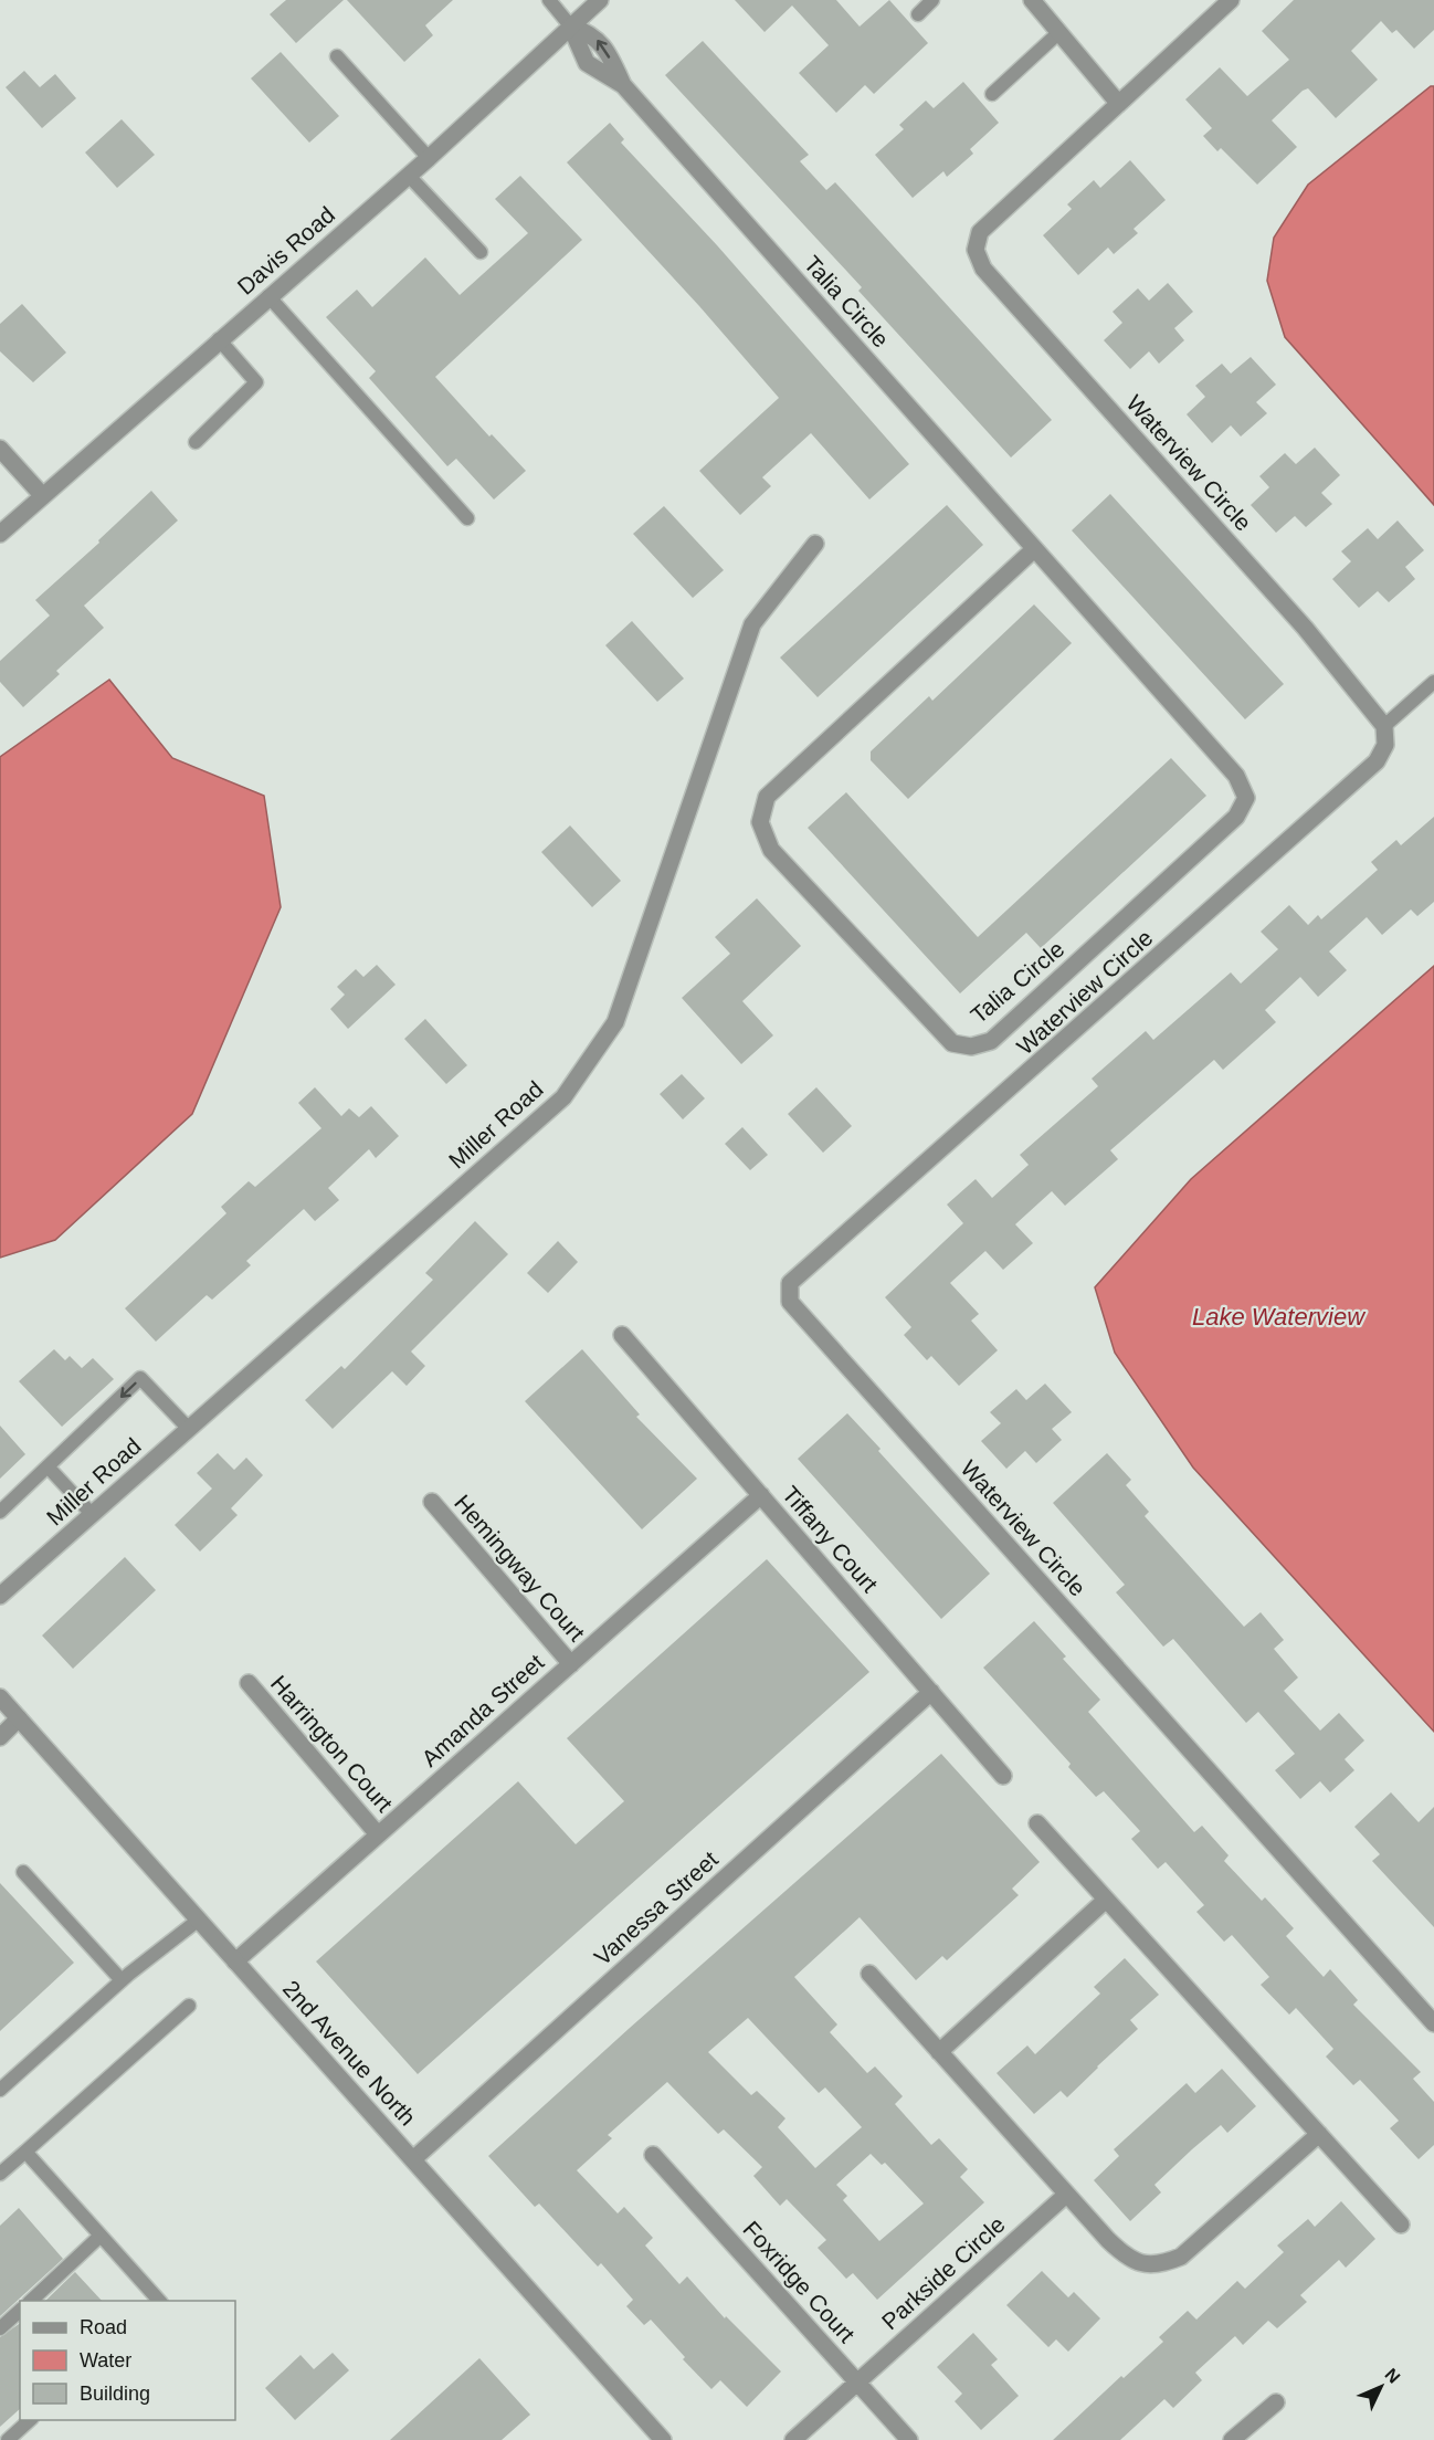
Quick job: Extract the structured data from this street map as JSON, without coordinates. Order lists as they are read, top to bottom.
{
  "streets": {
    "street": [
      "Davis Road",
      "Talia Circle",
      "Waterview Circle",
      "Miller Road",
      "Tiffany Court",
      "Hemingway Court",
      "Amanda Street",
      "Harrington Court",
      "Vanessa Street",
      "2nd Avenue North",
      "Parkside Circle",
      "Foxridge Court"
    ]
  },
  "crossings": [
    ["Davis Road", "Talia Circle"],
    ["Tiffany Court", "Amanda Street"],
    ["Tiffany Court", "Vanessa Street"],
    ["Hemingway Court", "Amanda Street"],
    ["Amanda Street", "Harrington Court"],
    ["Amanda Street", "2nd Avenue North"],
    ["Vanessa Street", "2nd Avenue North"],
    ["Parkside Circle", "Foxridge Court"]
  ],
  "water": ["Lake Waterview"],
  "legend": ["Road", "Water", "Building"],
  "north": "top right"
}
